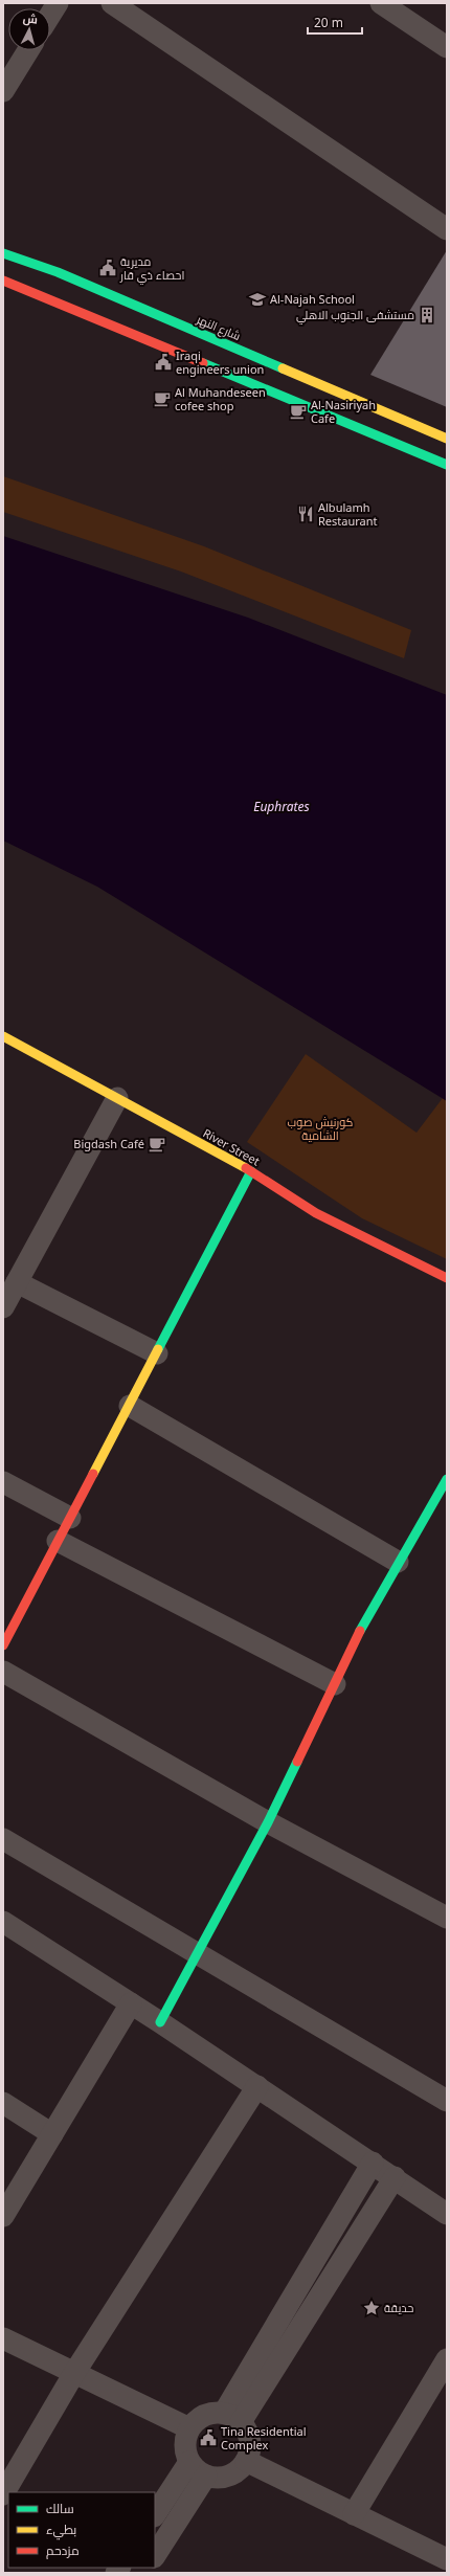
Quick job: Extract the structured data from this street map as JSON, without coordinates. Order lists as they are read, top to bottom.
{
  "streets": {
    "main road": ["شارع النهر", "River Street"]
  },
  "water": ["Euphrates"],
  "parks": ["كورنيش صوب الشامية"],
  "places": {
    "public building": ["مديرية احصاء ذي قار", "Iraqi engineers union", "Tina Residential Complex"],
    "school or university": ["Al-Najah School"],
    "building": ["مستشفى الجنوب الاهلي"],
    "cafe": ["Al Muhandeseen cofee shop", "Al-Nasiriyah Cafe", "Bigdash Café"],
    "restaurant": ["Albulamh Restaurant"],
    "place": ["حديقة"]
  },
  "legend": ["سالك", "بطيء", "مزدحم"],
  "scale_bar": "20 m",
  "north": "top"
}
